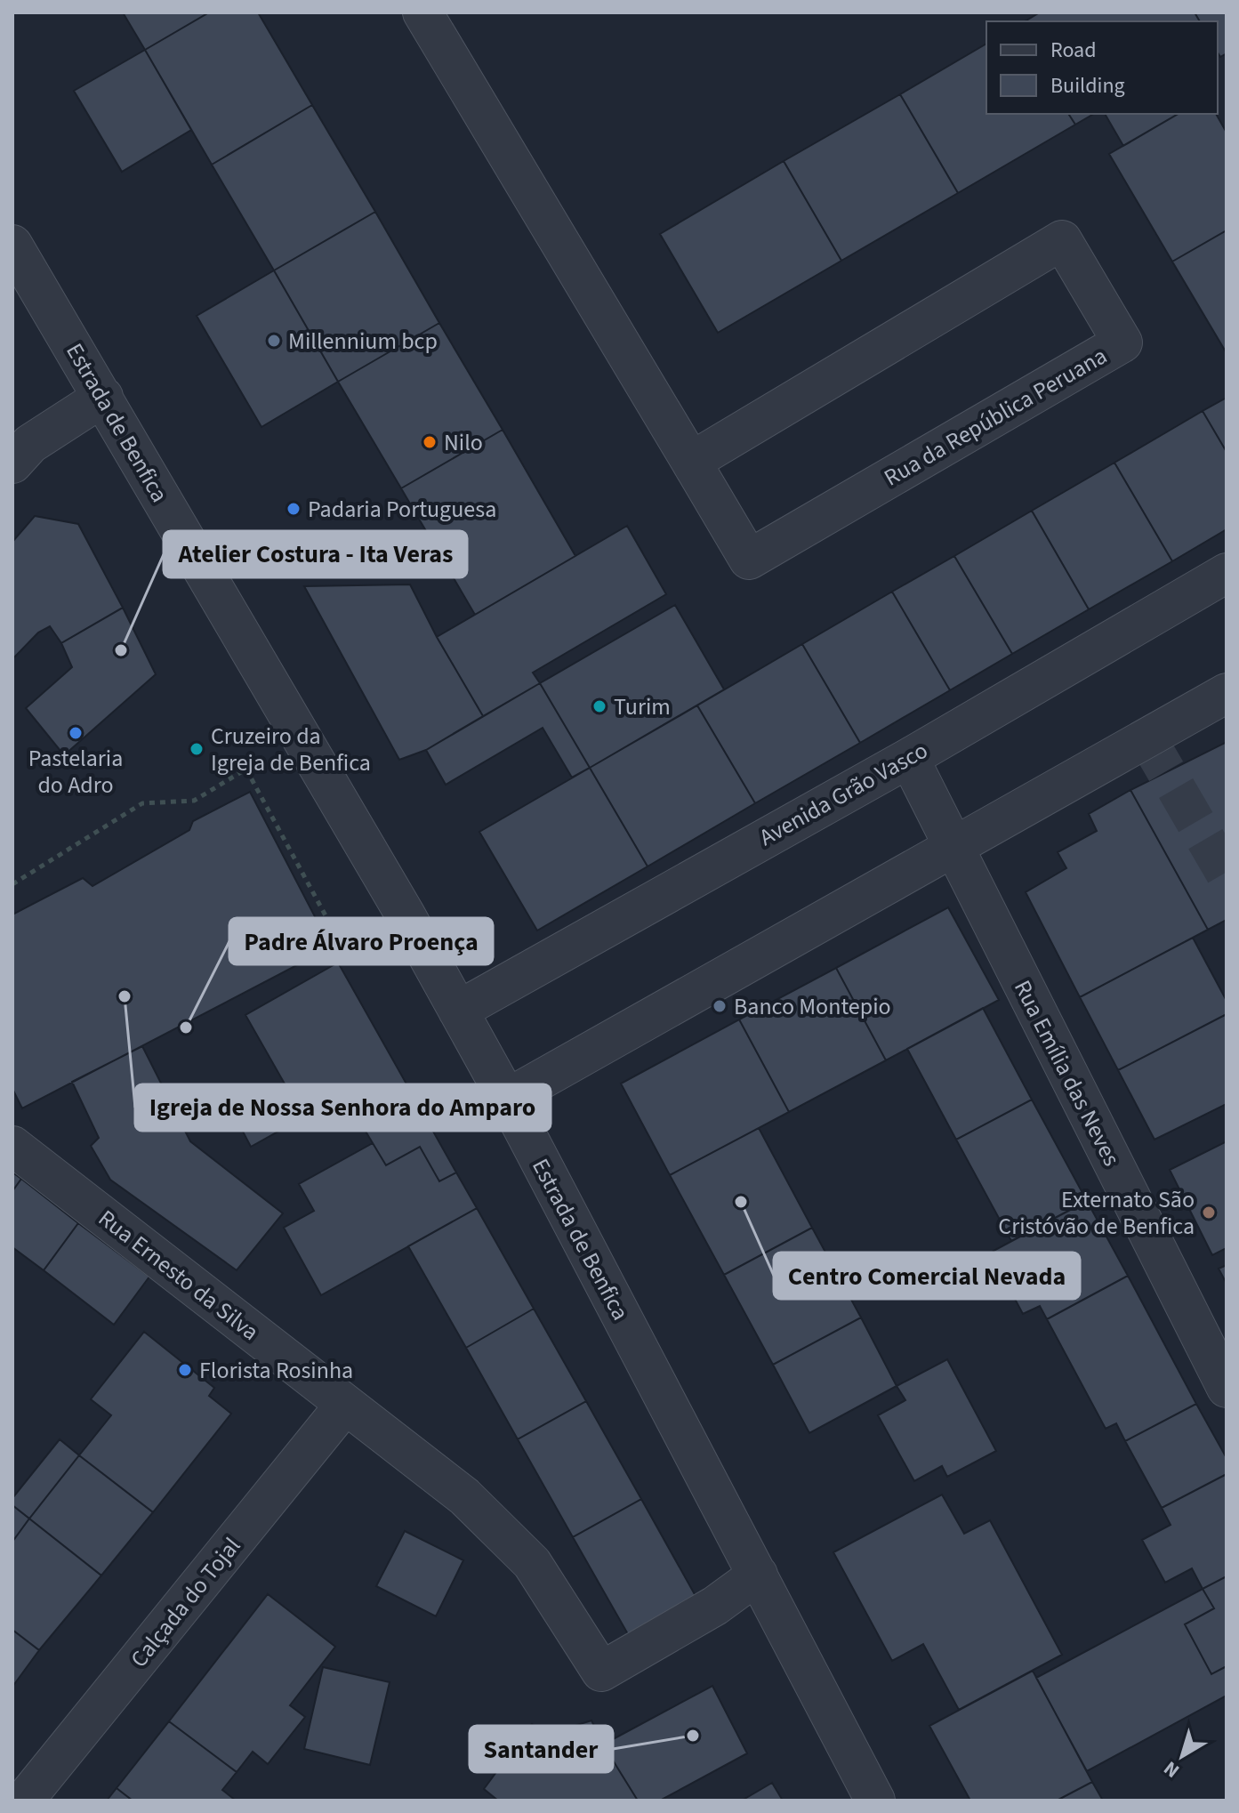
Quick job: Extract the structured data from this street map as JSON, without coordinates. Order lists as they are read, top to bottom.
{
  "streets": {
    "street": [
      "Rua da República Peruana",
      "Estrada de Benfica",
      "Avenida Grão Vasco",
      "Rua Emília das Neves",
      "Rua Ernesto da Silva",
      "Calçada do Tojal"
    ]
  },
  "crossings": [
    ["Estrada de Benfica", "Avenida Grão Vasco"],
    ["Estrada de Benfica", "Rua Ernesto da Silva"],
    ["Avenida Grão Vasco", "Rua Emília das Neves"],
    ["Rua Ernesto da Silva", "Calçada do Tojal"]
  ],
  "places": [
    "Millennium bcp",
    "Nilo",
    "Padaria Portuguesa",
    "Atelier Costura - Ita Veras",
    "Turim",
    "Pastelaria do Adro",
    "Cruzeiro da Igreja de Benfica",
    "Igreja de Nossa Senhora do Amparo",
    "Banco Montepio",
    "Padre Álvaro Proença",
    "Centro Comercial Nevada",
    "Externato São Cristóvão de Benfica",
    "Florista Rosinha",
    "Santander"
  ],
  "legend": ["Road", "Building"],
  "north": "bottom left"
}
